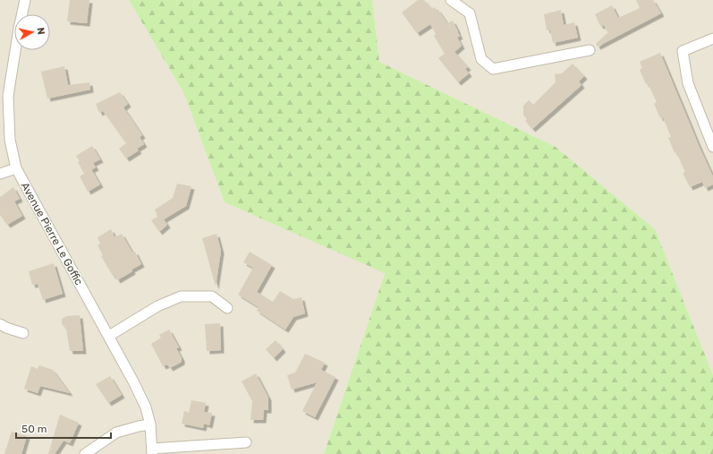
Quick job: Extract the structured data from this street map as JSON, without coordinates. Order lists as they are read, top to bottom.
{
  "streets": {
    "street": ["Avenue Pierre Le Goffic"]
  },
  "scale_bar": "50 m",
  "north": "right"
}
